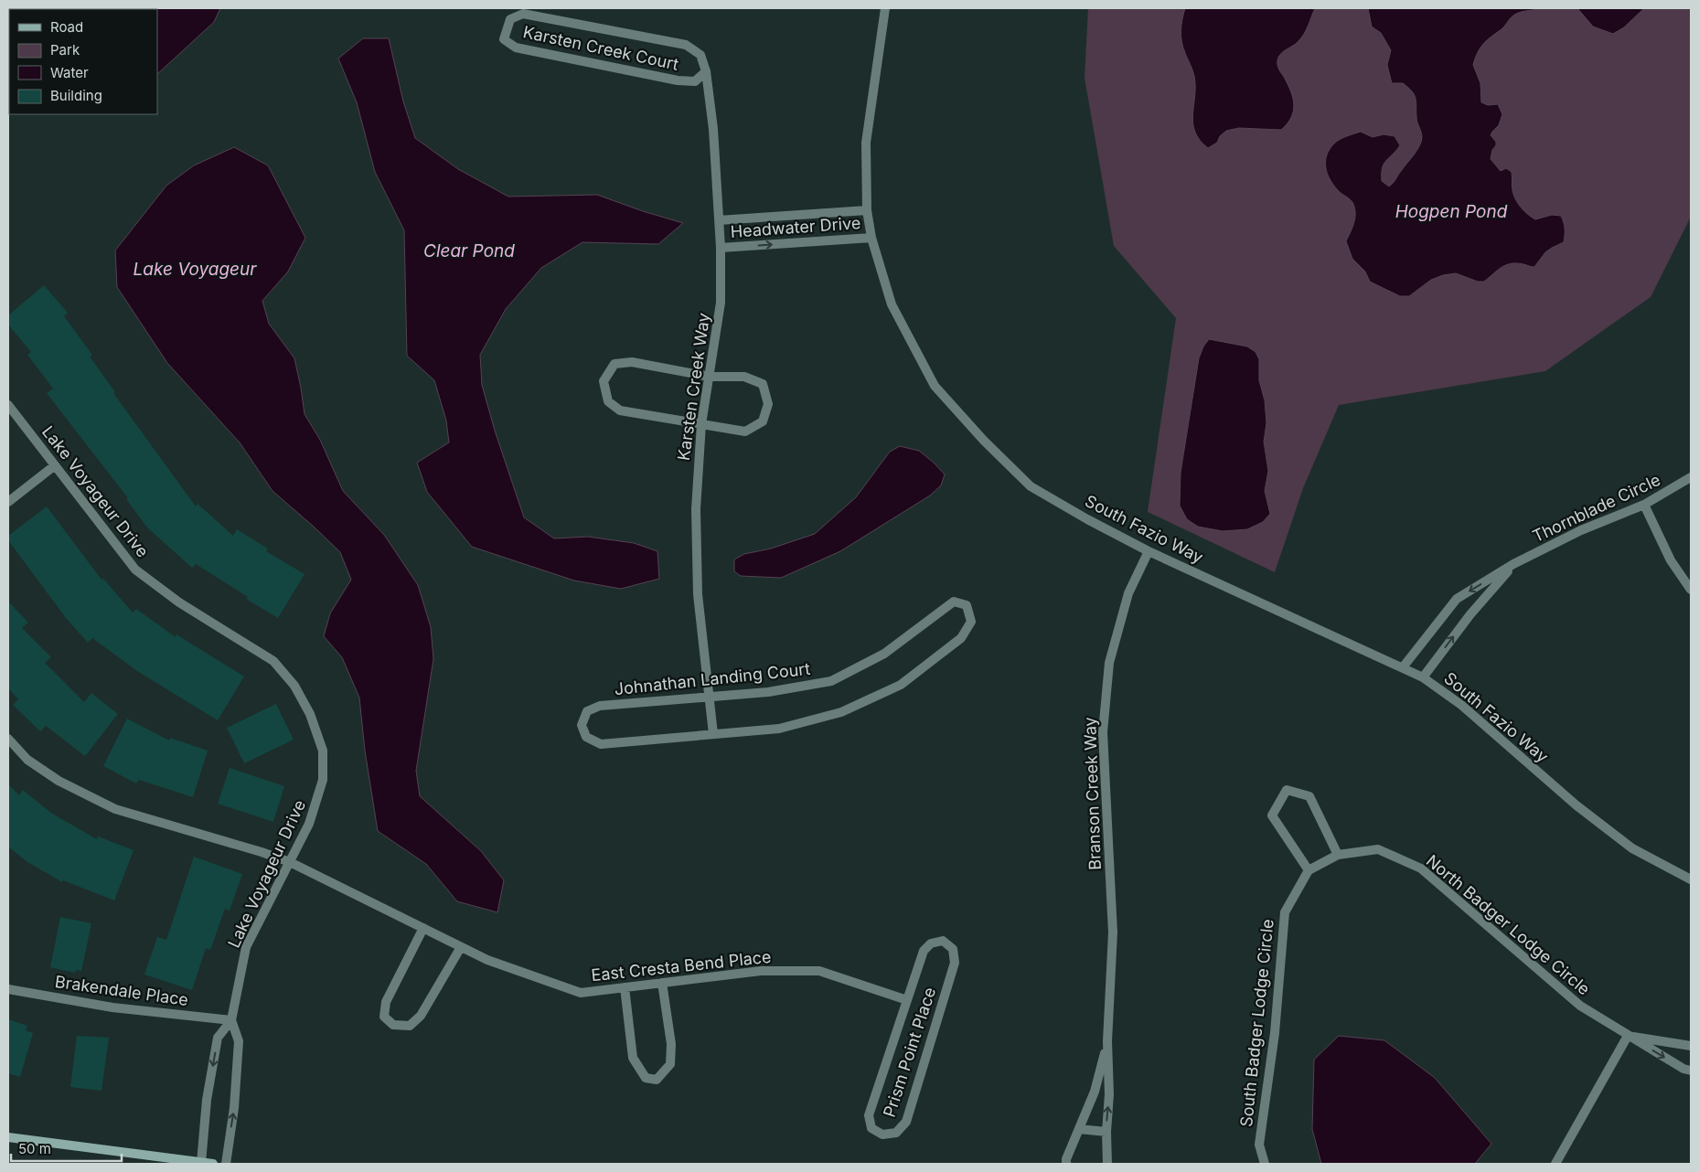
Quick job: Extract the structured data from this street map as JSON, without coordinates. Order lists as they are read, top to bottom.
{
  "streets": {
    "street": [
      "Karsten Creek Court",
      "Headwater Drive",
      "Karsten Creek Way",
      "Lake Voyageur Drive",
      "Thornblade Circle",
      "South Fazio Way",
      "Johnathan Landing Court",
      "Branson Creek Way",
      "North Badger Lodge Circle",
      "East Cresta Bend Place",
      "Brakendale Place",
      "South Badger Lodge Circle",
      "Prism Point Place"
    ]
  },
  "crossings": [
    ["Karsten Creek Court", "Karsten Creek Way"],
    ["Headwater Drive", "Karsten Creek Way"],
    ["Headwater Drive", "South Fazio Way"],
    ["Karsten Creek Way", "Johnathan Landing Court"],
    ["Lake Voyageur Drive", "East Cresta Bend Place"],
    ["Lake Voyageur Drive", "Brakendale Place"],
    ["Thornblade Circle", "South Fazio Way"],
    ["South Fazio Way", "Branson Creek Way"],
    ["North Badger Lodge Circle", "South Badger Lodge Circle"],
    ["East Cresta Bend Place", "Prism Point Place"]
  ],
  "water": ["Hogpen Pond", "Clear Pond", "Lake Voyageur"],
  "legend": [
    "Road",
    "Park",
    "Water",
    "Building"
  ],
  "scale_bar": "50 m"
}
